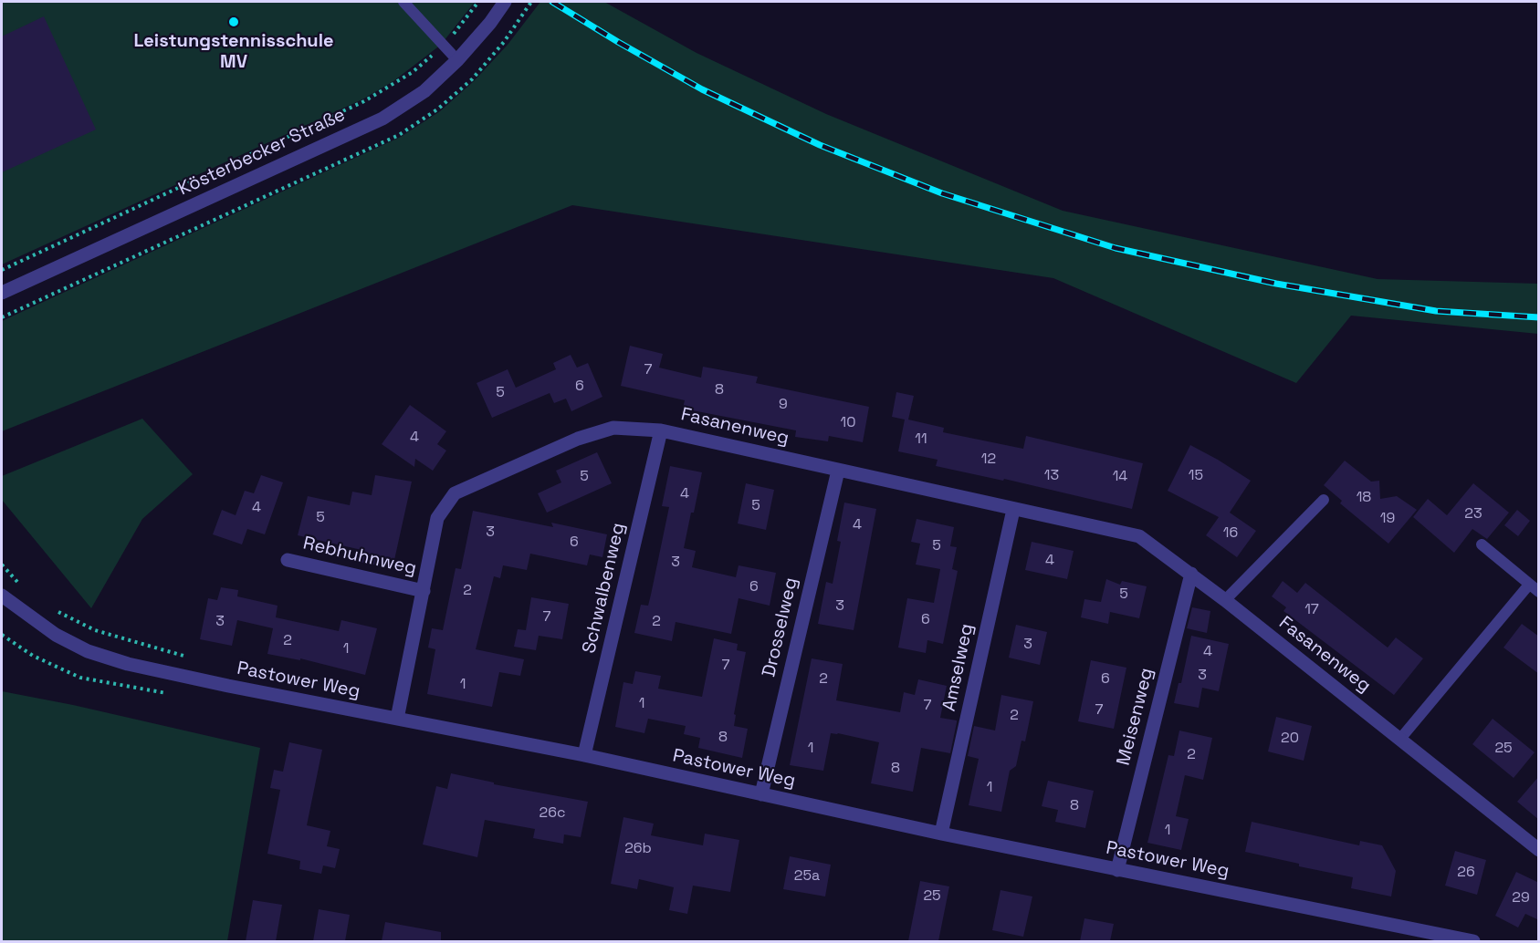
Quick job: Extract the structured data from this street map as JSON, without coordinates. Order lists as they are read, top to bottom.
{
  "streets": {
    "street": [
      "Kösterbecker Straße",
      "Fasanenweg",
      "Rebhuhnweg",
      "Schwalbenweg",
      "Drosselweg",
      "Amselweg",
      "Pastower Weg",
      "Meisenweg"
    ]
  },
  "crossings": [
    ["Fasanenweg", "Rebhuhnweg"],
    ["Fasanenweg", "Schwalbenweg"],
    ["Fasanenweg", "Drosselweg"],
    ["Fasanenweg", "Amselweg"],
    ["Fasanenweg", "Pastower Weg"],
    ["Fasanenweg", "Meisenweg"],
    ["Schwalbenweg", "Pastower Weg"],
    ["Drosselweg", "Pastower Weg"],
    ["Amselweg", "Pastower Weg"],
    ["Pastower Weg", "Meisenweg"]
  ],
  "places": ["Leistungstennisschule MV"],
  "house_numbers": [
    "7",
    "6",
    "8",
    "5",
    "9",
    "10",
    "4",
    "11",
    "12",
    "13",
    "15",
    "5",
    "14",
    "4",
    "18",
    "5",
    "4",
    "23",
    "5",
    "19",
    "4",
    "3",
    "16",
    "6",
    "5",
    "4",
    "3",
    "6",
    "2",
    "5",
    "3",
    "17",
    "7",
    "6",
    "3",
    "2",
    "2",
    "3",
    "1",
    "4",
    "7",
    "3",
    "2",
    "6",
    "1",
    "1",
    "7",
    "7",
    "2",
    "8",
    "20",
    "1",
    "25",
    "2",
    "8",
    "1",
    "8",
    "26c",
    "1",
    "26b",
    "26",
    "25a",
    "25",
    "29"
  ]
}
